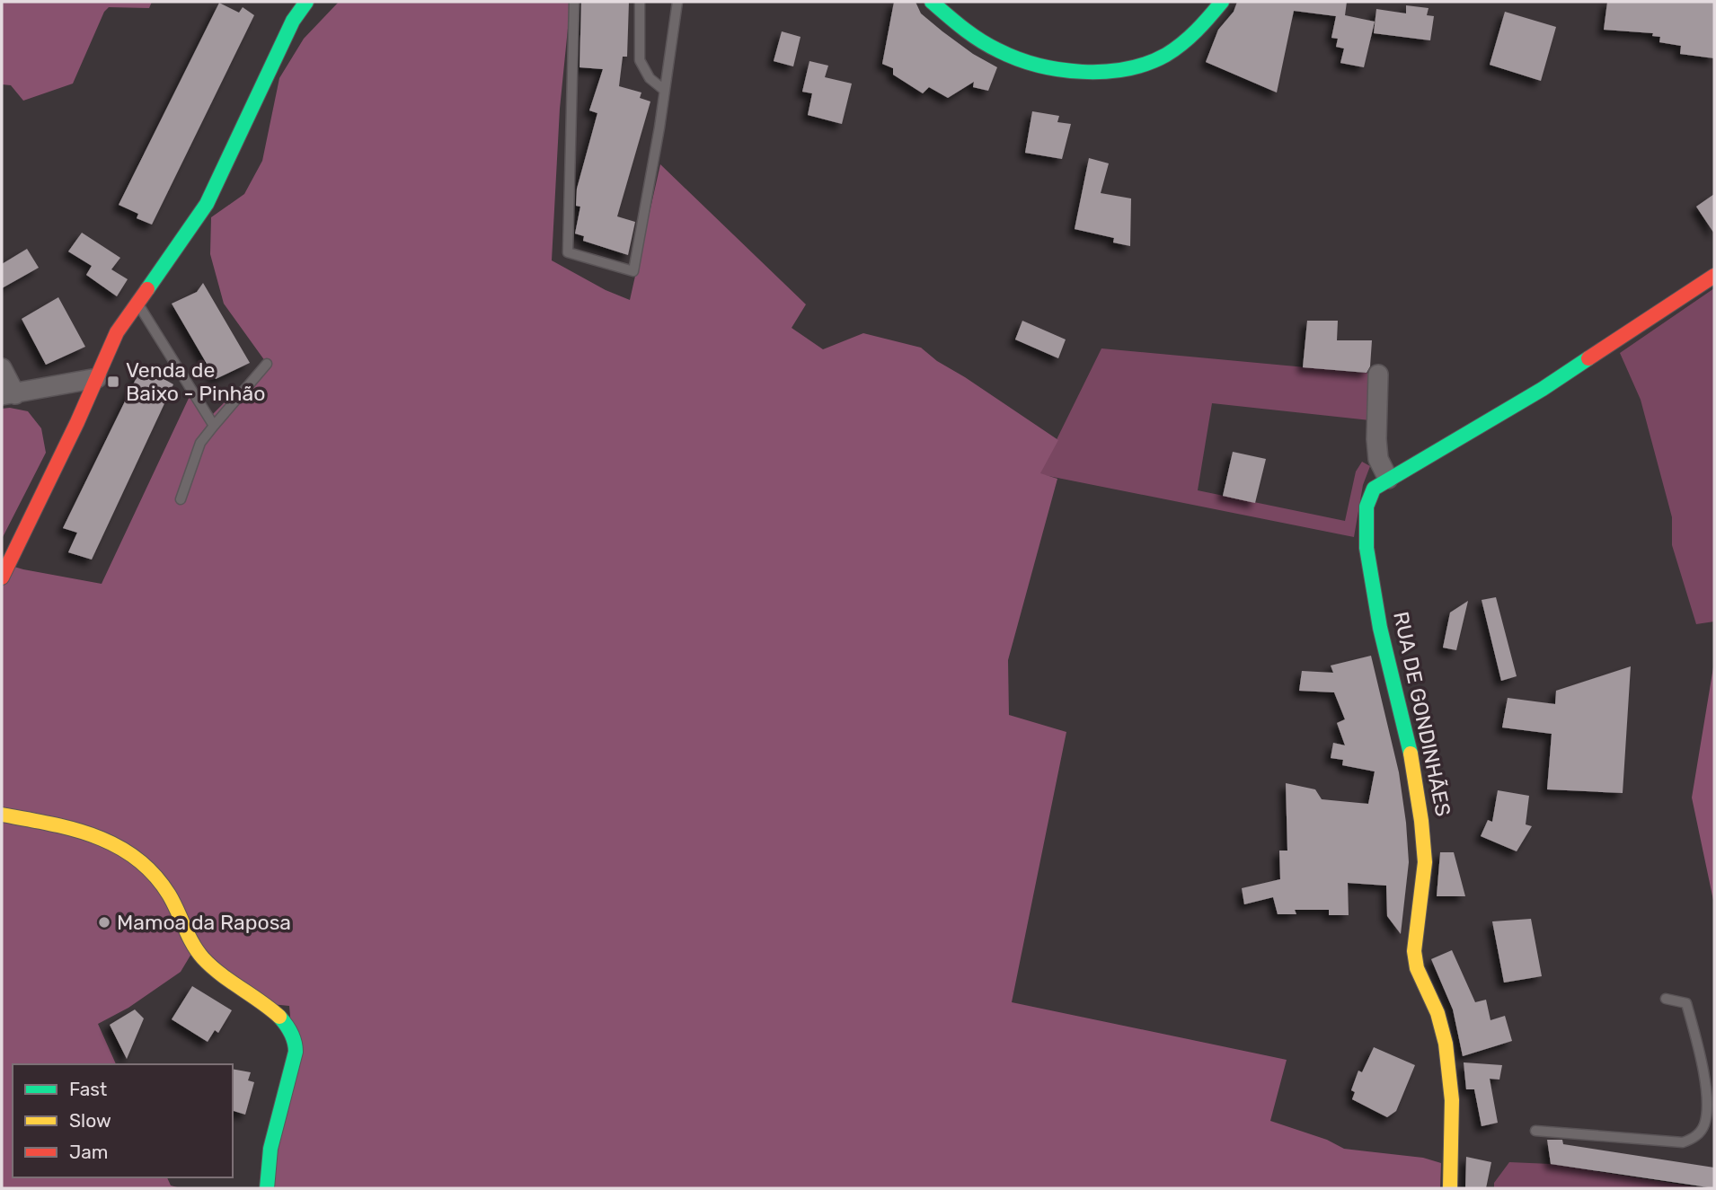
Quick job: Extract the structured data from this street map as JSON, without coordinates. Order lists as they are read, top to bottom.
{
  "streets": {
    "street": ["RUA DE GONDINHÃES"]
  },
  "places": {
    "transit": ["Venda de Baixo - Pinhão"],
    "other": ["Mamoa da Raposa"]
  },
  "legend": ["Fast", "Slow", "Jam"]
}
